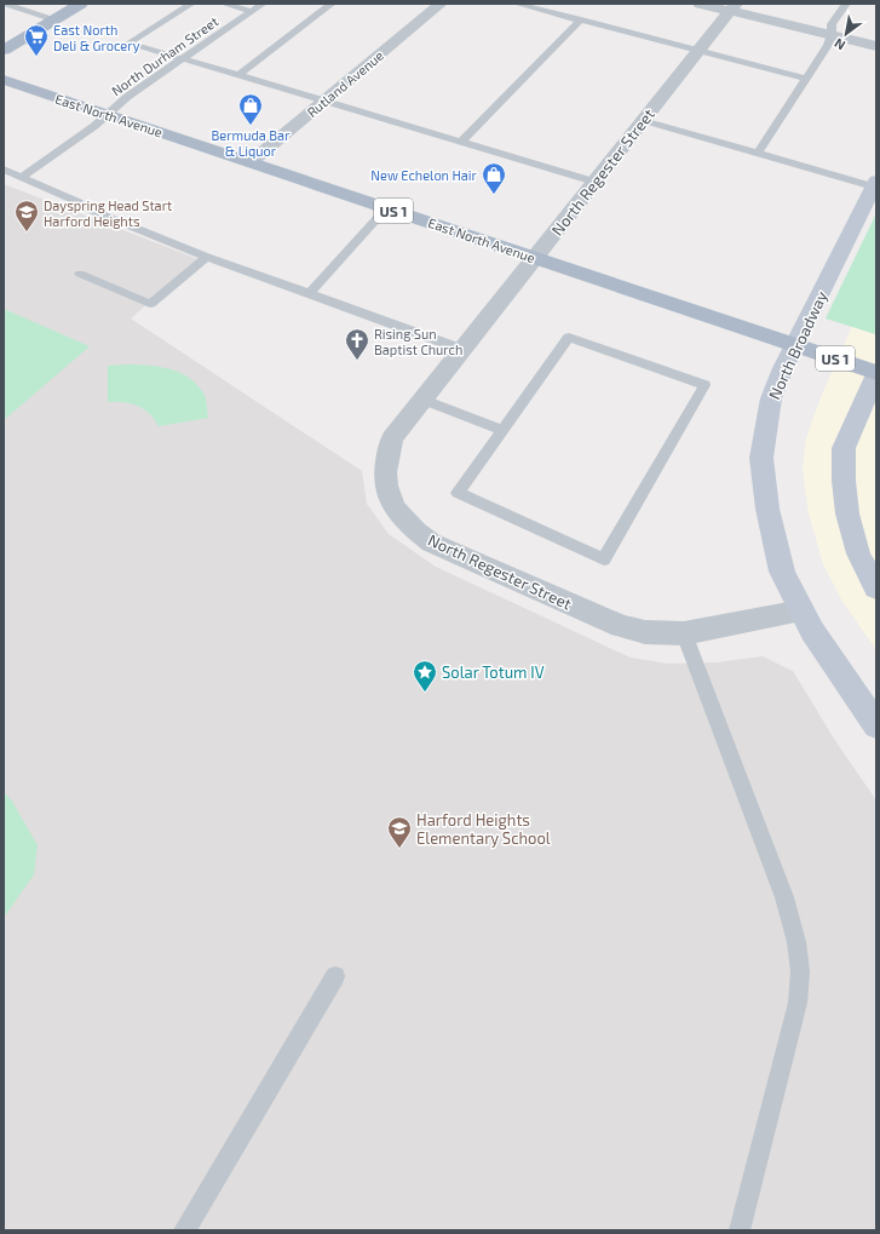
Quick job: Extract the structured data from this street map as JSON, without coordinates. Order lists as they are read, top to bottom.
{
  "streets": {
    "main road": ["East North Avenue", "US 1", "North Broadway"],
    "street": ["Rutland Avenue", "North Regester Street"],
    "lane": ["North Durham Street"]
  },
  "crossings": [
    ["North Durham Street", "East North Avenue"],
    ["Rutland Avenue", "East North Avenue"],
    ["East North Avenue", "North Regester Street"],
    ["East North Avenue", "North Broadway"],
    ["North Regester Street", "North Broadway"]
  ],
  "places": {
    "supermarket": ["East North Deli & Grocery"],
    "shop": ["Bermuda Bar & Liquor", "New Echelon Hair"],
    "school or university": ["Dayspring Head Start Harford Heights", "Harford Heights Elementary School"],
    "church": ["Rising Sun Baptist Church"],
    "place": ["Solar Totum IV"]
  },
  "north": "bottom left"
}
